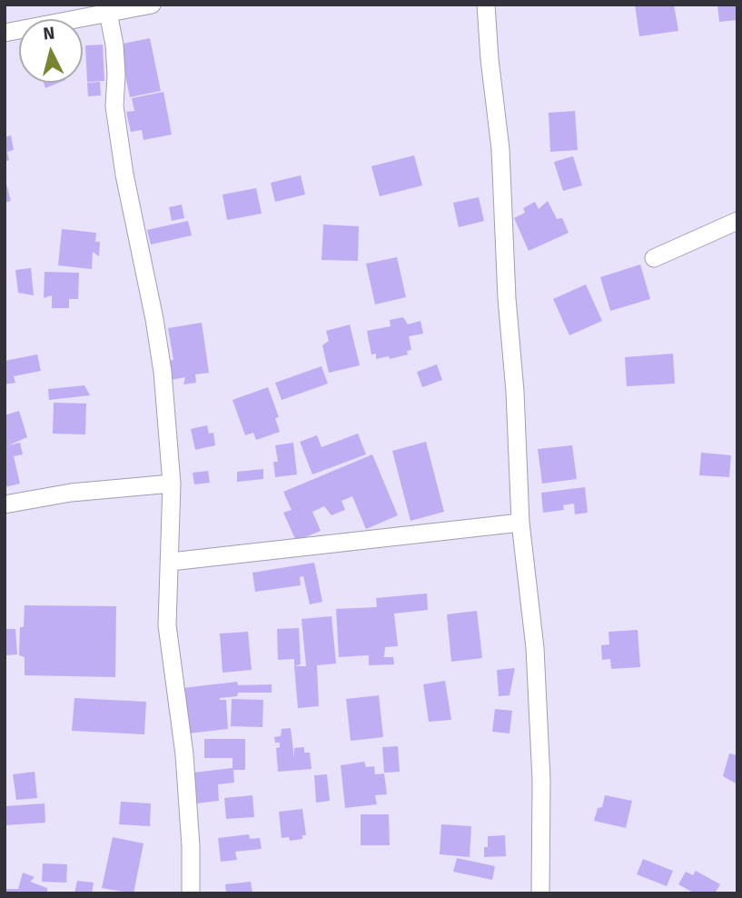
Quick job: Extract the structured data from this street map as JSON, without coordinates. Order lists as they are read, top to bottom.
{
  "north": "top"
}
